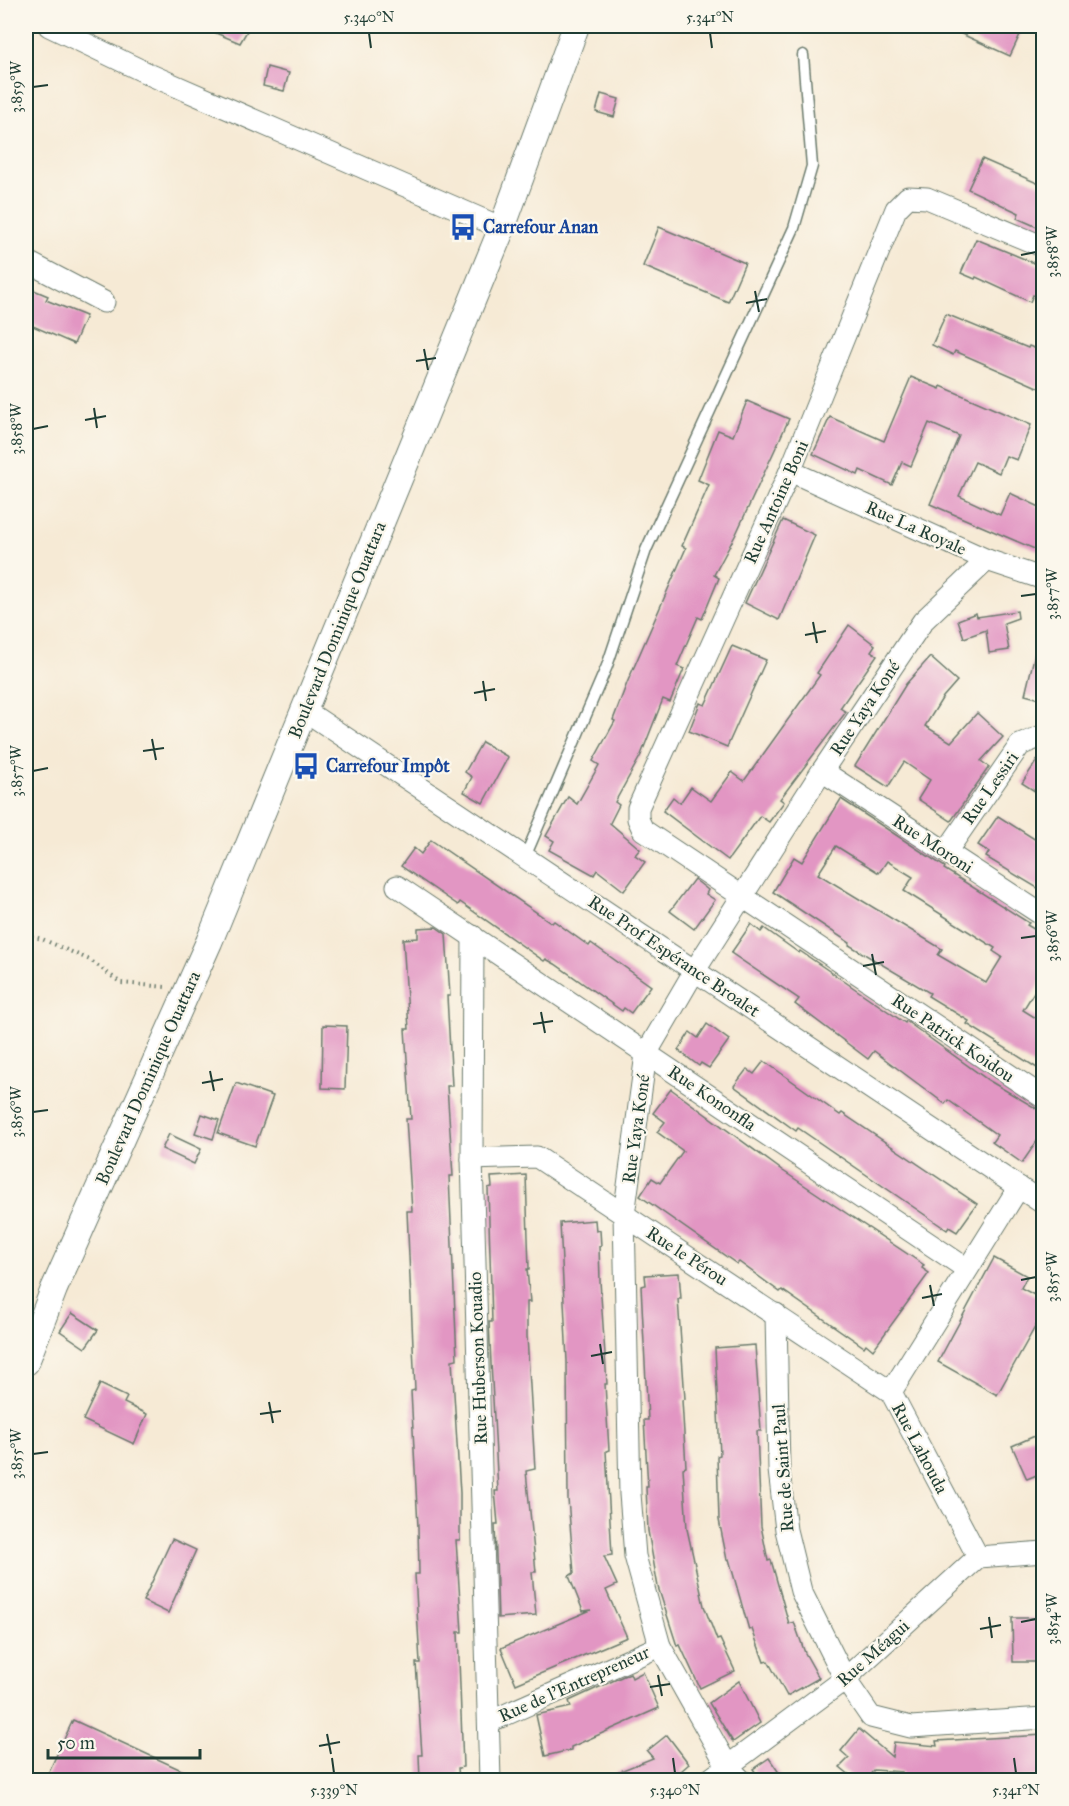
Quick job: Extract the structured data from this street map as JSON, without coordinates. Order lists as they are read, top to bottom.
{
  "streets": {
    "street": [
      "Rue Antoine Boni",
      "Rue La Royale",
      "Boulevard Dominique Ouattara",
      "Rue Yaya Koné",
      "Rue Lessiri",
      "Rue Moroni",
      "Rue Prof Espérance Broalet",
      "Rue Patrick Koidou",
      "Rue Kononfla",
      "Rue le Pérou",
      "Rue Huberson Kouadio",
      "Rue Lahouda",
      "Rue de Saint Paul",
      "Rue Méagui",
      "Rue de l'Entrepreneur"
    ]
  },
  "crossings": [
    ["Rue Antoine Boni", "Rue La Royale"],
    ["Rue Antoine Boni", "Rue Yaya Koné"],
    ["Rue Antoine Boni", "Rue Patrick Koidou"],
    ["Rue La Royale", "Rue Yaya Koné"],
    ["Boulevard Dominique Ouattara", "Rue Prof Espérance Broalet"],
    ["Rue Yaya Koné", "Rue Moroni"],
    ["Rue Yaya Koné", "Rue Prof Espérance Broalet"],
    ["Rue Yaya Koné", "Rue Patrick Koidou"],
    ["Rue Yaya Koné", "Rue Kononfla"],
    ["Rue Yaya Koné", "Rue le Pérou"],
    ["Rue Yaya Koné", "Rue Méagui"],
    ["Rue Yaya Koné", "Rue de l'Entrepreneur"],
    ["Rue Lessiri", "Rue Moroni"],
    ["Rue Prof Espérance Broalet", "Rue Lahouda"],
    ["Rue Kononfla", "Rue Huberson Kouadio"],
    ["Rue Kononfla", "Rue Lahouda"],
    ["Rue le Pérou", "Rue Huberson Kouadio"],
    ["Rue le Pérou", "Rue Lahouda"],
    ["Rue le Pérou", "Rue de Saint Paul"],
    ["Rue Huberson Kouadio", "Rue de l'Entrepreneur"],
    ["Rue Lahouda", "Rue Méagui"],
    ["Rue de Saint Paul", "Rue Méagui"]
  ],
  "places": {
    "bus stop": ["Carrefour Anan", "Carrefour Impôt"]
  },
  "scale_bar": "50 m",
  "coordinates": [
    "5.340°N",
    "5.341°N",
    "3.859°W",
    "3.858°W",
    "3.857°W",
    "3.856°W",
    "3.855°W",
    "3.854°W",
    "5.339°N"
  ]
}
